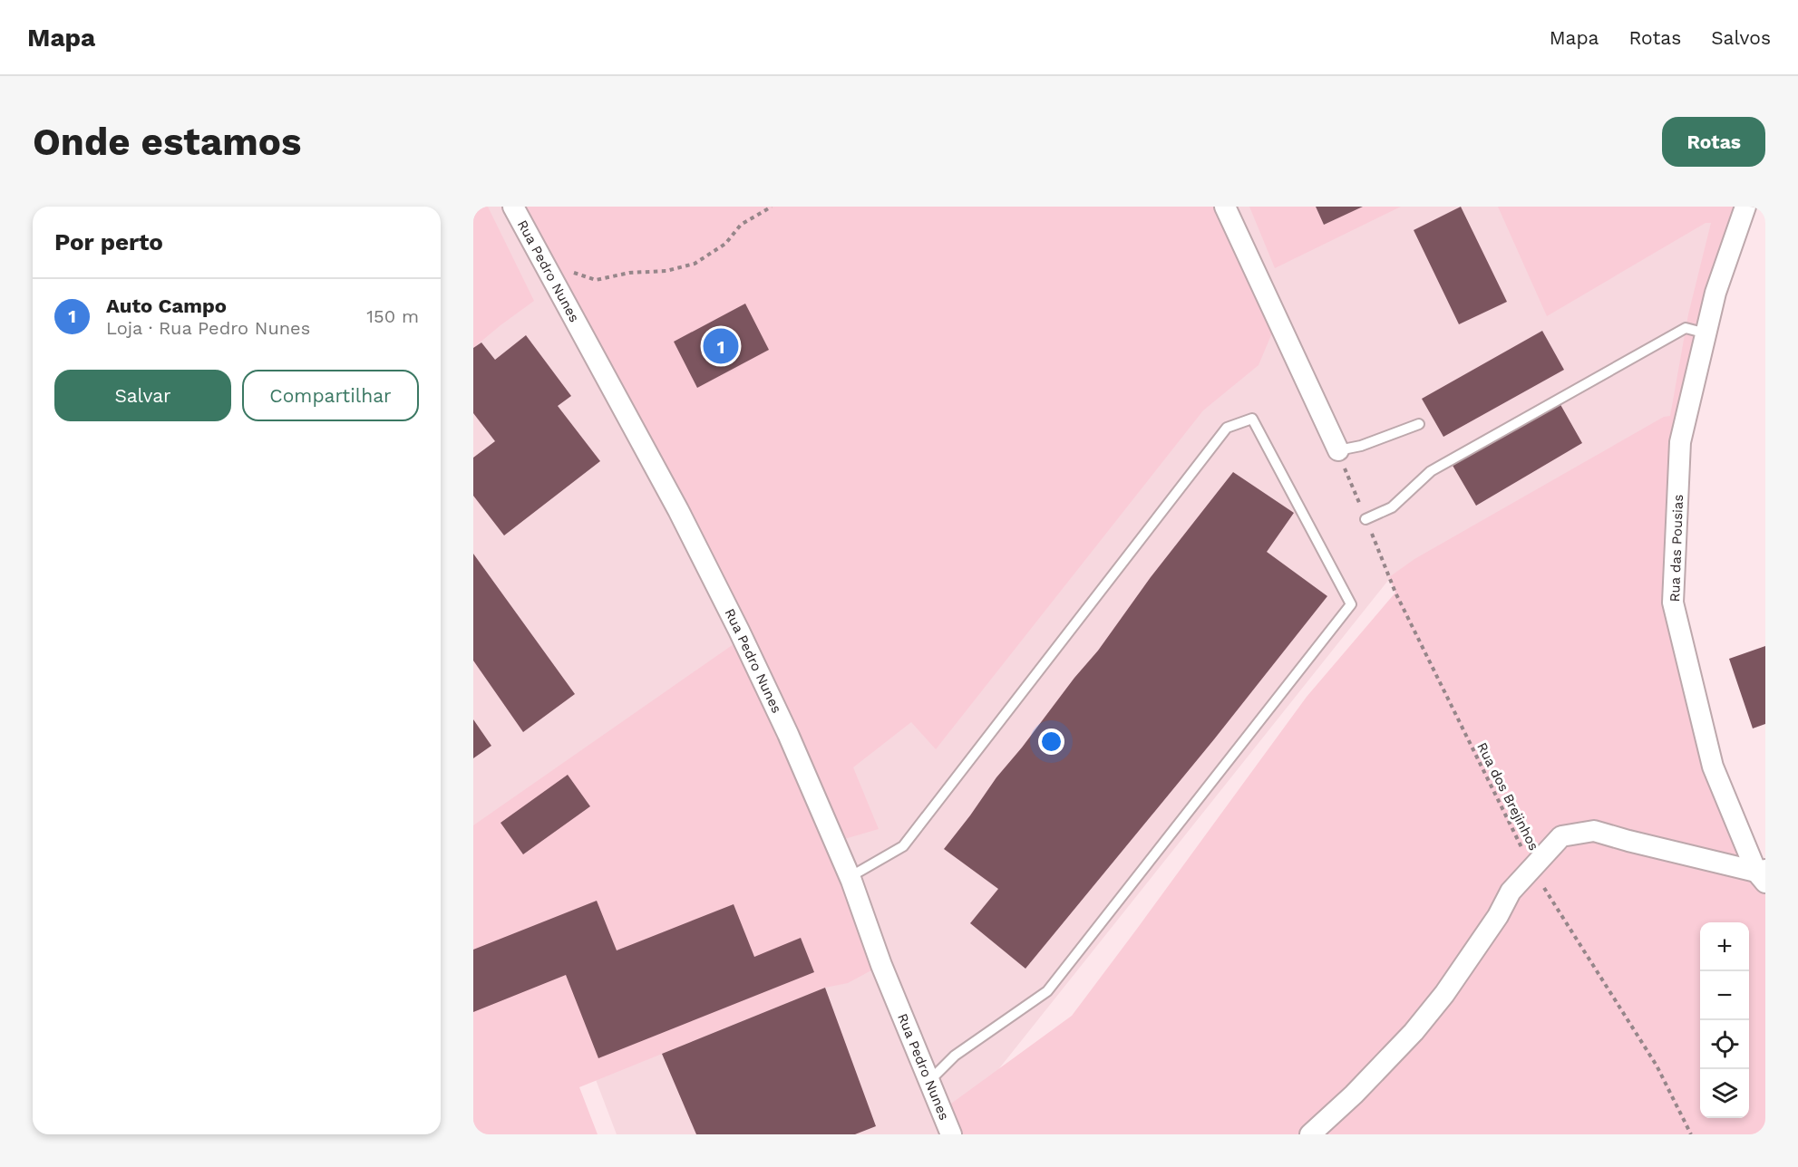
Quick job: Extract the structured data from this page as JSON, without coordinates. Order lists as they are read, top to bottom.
{
  "streets": {
    "street": ["Rua Pedro Nunes", "Rua das Pousias"],
    "path": ["Rua dos Brejinhos"]
  },
  "page": {
    "header": "Mapa",
    "nav": ["Mapa", "Rotas", "Salvos"],
    "buttons": [
      "Rotas",
      ["Salvar", "Compartilhar"]
    ],
    "title": "Onde estamos",
    "heading": "Por perto",
    "list": [
      {
        "mark": "1",
        "name": "Auto Campo",
        "note": "Loja · Rua Pedro Nunes",
        "value": "150 m"
      }
    ],
    "pins": "1",
    "map_buttons": ["+", "−"]
  }
}
